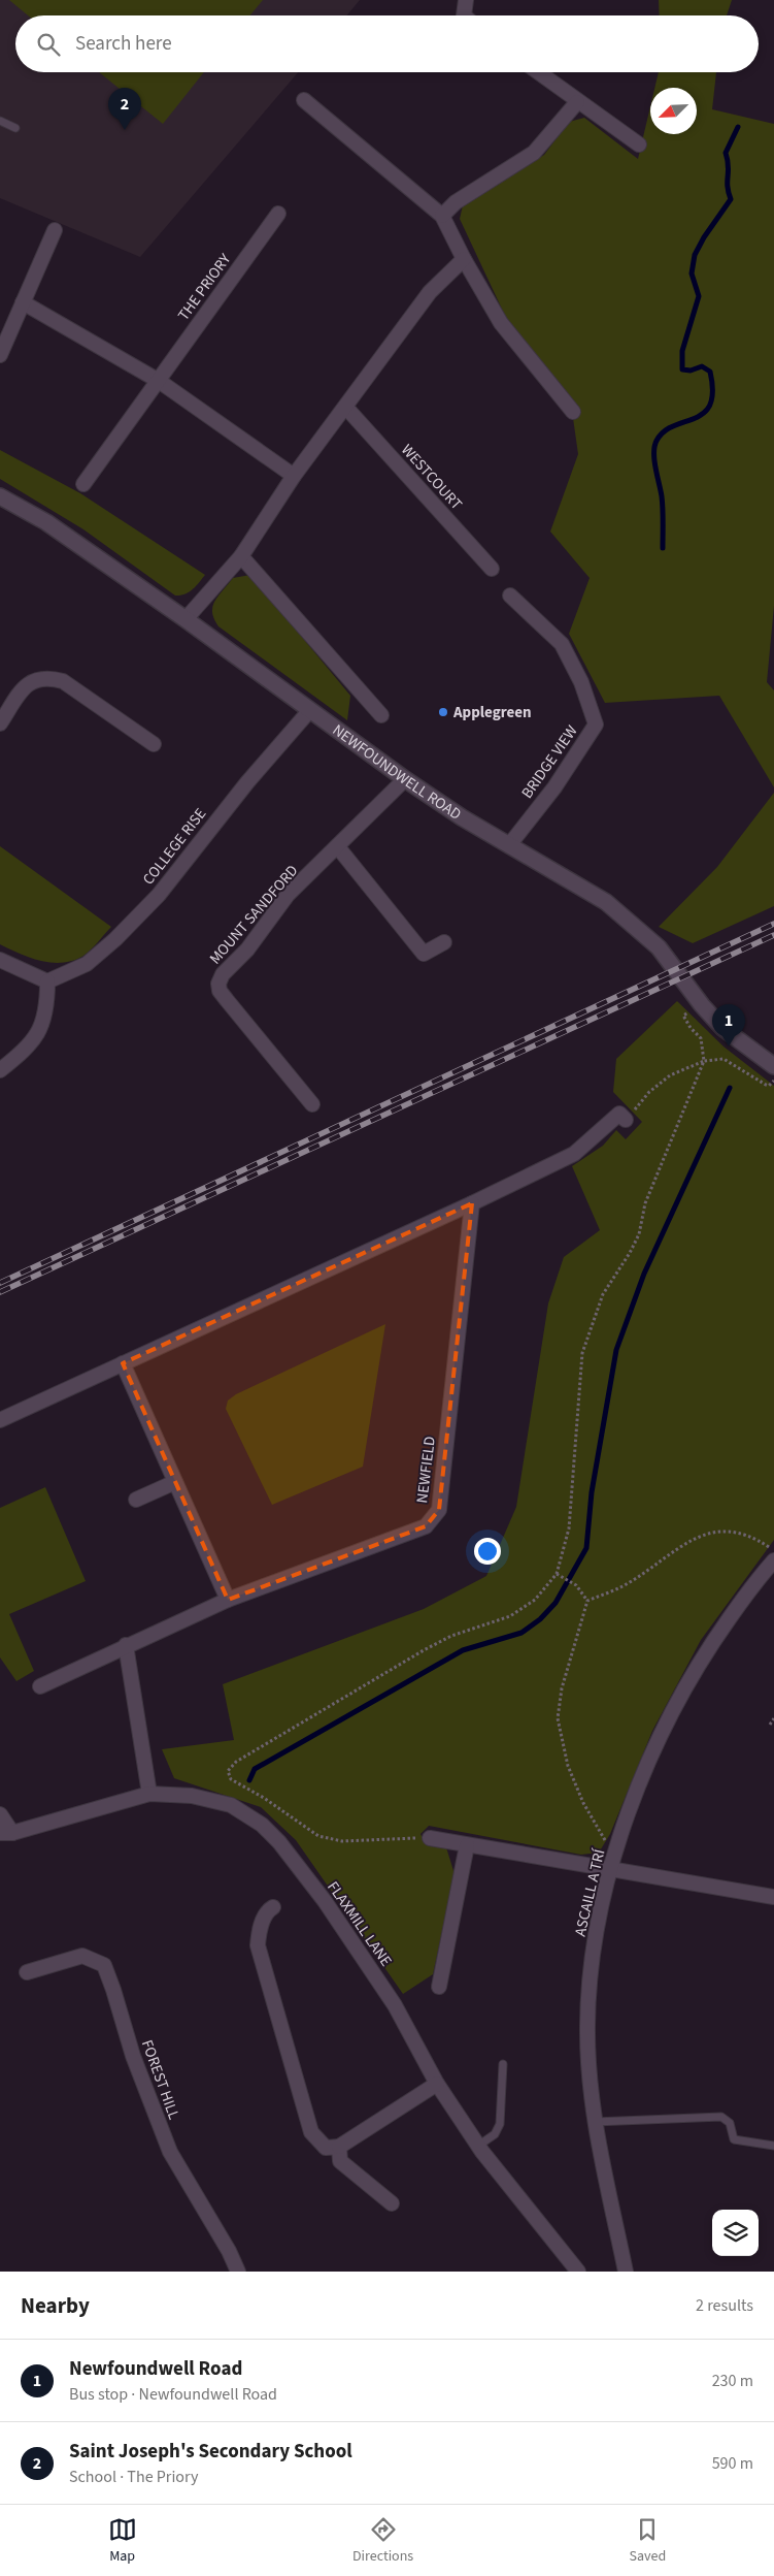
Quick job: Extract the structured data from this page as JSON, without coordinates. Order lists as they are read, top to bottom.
{
  "streets": {
    "main road": ["NEWFOUNDWELL ROAD"],
    "street": [
      "THE PRIORY",
      "WESTCOURT",
      "BRIDGE VIEW",
      "COLLEGE RISE",
      "MOUNT SANDFORD",
      "NEWFIELD",
      "ASCAILL A TRÍ",
      "FLAXMILL LANE",
      "FOREST HILL"
    ]
  },
  "crossings": [
    ["BRIDGE VIEW", "NEWFOUNDWELL ROAD"],
    ["NEWFOUNDWELL ROAD", "COLLEGE RISE"],
    ["NEWFOUNDWELL ROAD", "MOUNT SANDFORD"]
  ],
  "places": ["Applegreen"],
  "north": "bottom left",
  "page": {
    "search": "Search here",
    "pins": ["2", "1"],
    "heading": ["Nearby", "2 results"],
    "list": [
      {
        "mark": "1",
        "name": "Newfoundwell Road",
        "note": "Bus stop · Newfoundwell Road",
        "value": "230 m"
      },
      {
        "mark": "2",
        "name": "Saint Joseph's Secondary School",
        "note": "School · The Priory",
        "value": "590 m"
      }
    ],
    "nav": ["Map", "Directions", "Saved"]
  }
}
